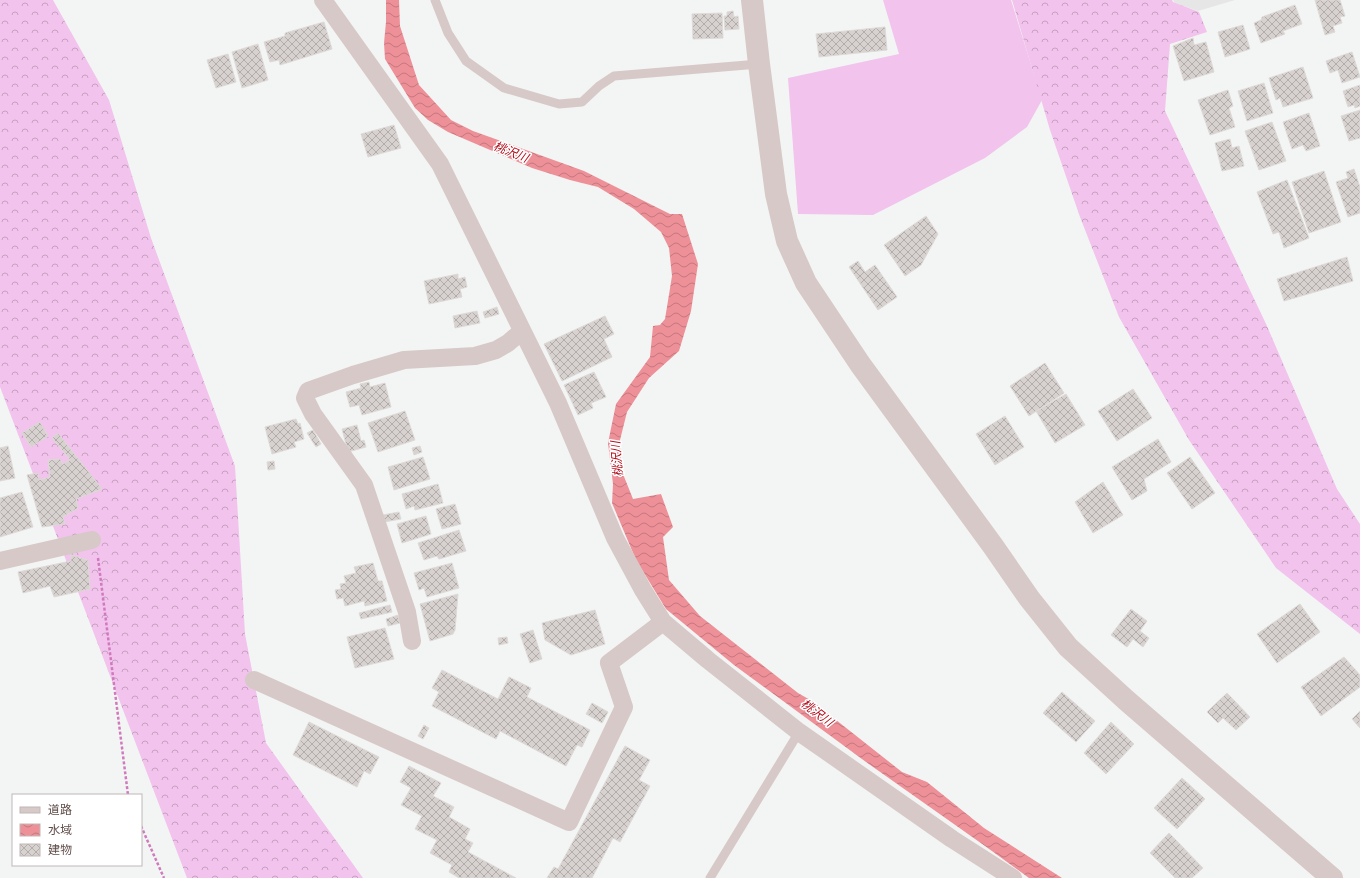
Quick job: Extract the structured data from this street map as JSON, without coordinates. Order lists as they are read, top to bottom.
{
  "water": ["桃沢川"],
  "legend": ["道路", "水域", "建物"]
}
